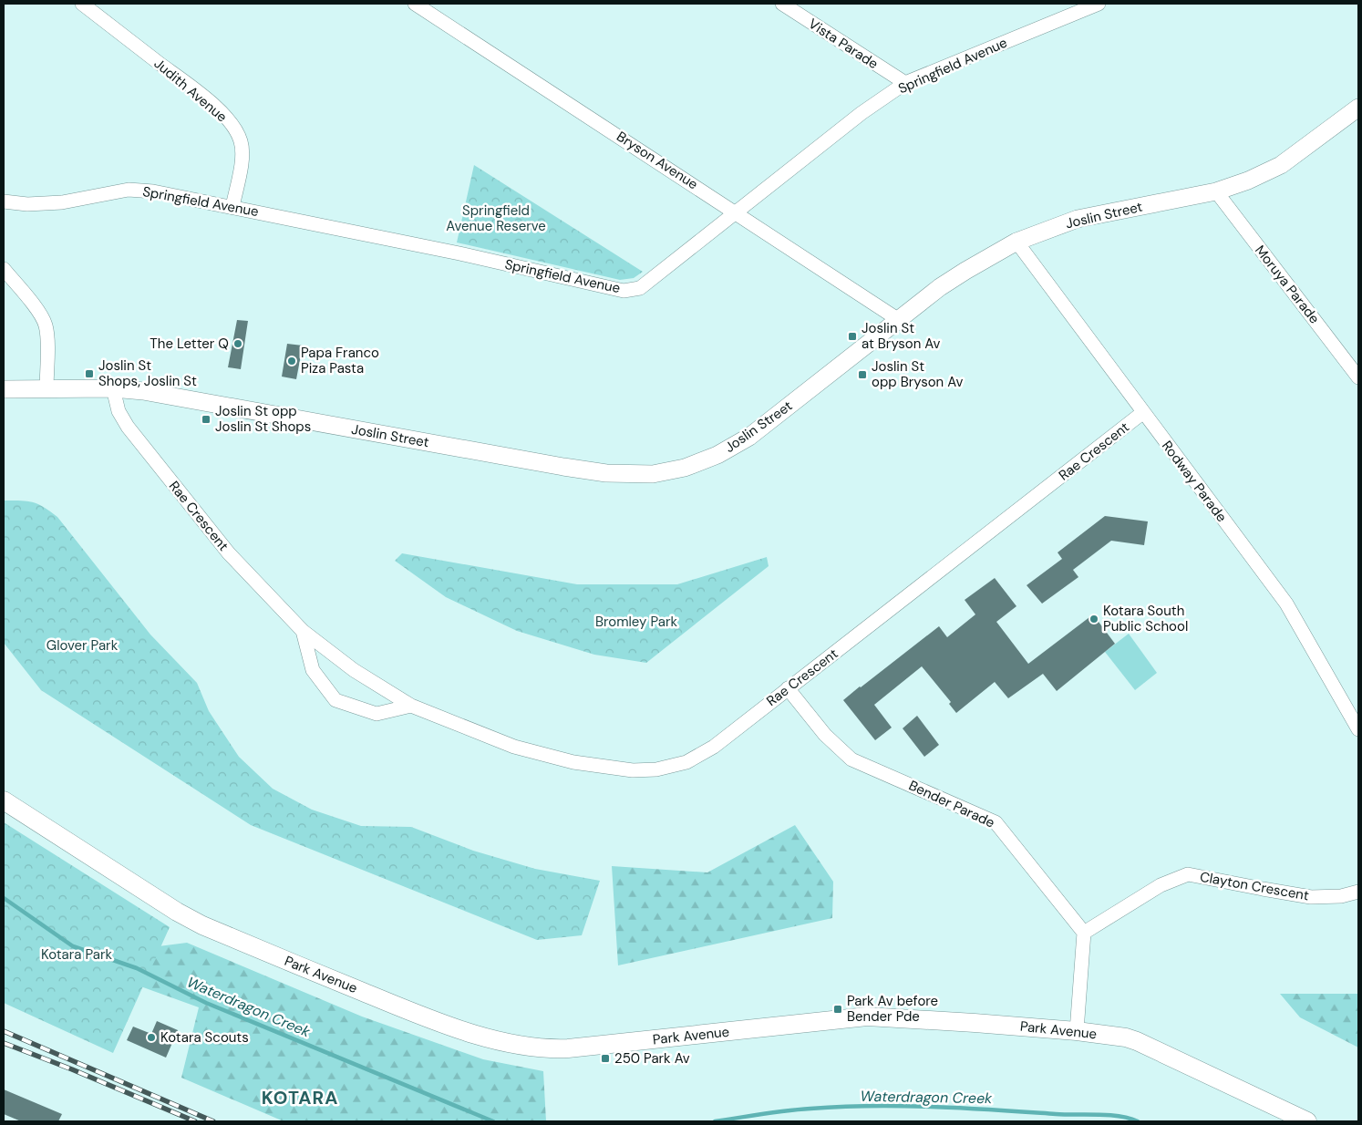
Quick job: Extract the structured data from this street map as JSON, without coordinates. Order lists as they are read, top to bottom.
{
  "streets": {
    "main road": ["Park Avenue"],
    "street": [
      "Vista Parade",
      "Springfield Avenue",
      "Judith Avenue",
      "Bryson Avenue",
      "Joslin Street",
      "Moruya Parade",
      "Rae Crescent",
      "Rodway Parade",
      "Bender Parade",
      "Clayton Crescent"
    ]
  },
  "crossings": [
    ["Vista Parade", "Springfield Avenue"],
    ["Springfield Avenue", "Judith Avenue"],
    ["Springfield Avenue", "Bryson Avenue"],
    ["Bryson Avenue", "Joslin Street"],
    ["Joslin Street", "Moruya Parade"],
    ["Joslin Street", "Rae Crescent"],
    ["Joslin Street", "Rodway Parade"],
    ["Rae Crescent", "Rodway Parade"],
    ["Rae Crescent", "Bender Parade"],
    ["Bender Parade", "Clayton Crescent"]
  ],
  "districts": ["KOTARA"],
  "water": ["Waterdragon Creek"],
  "parks": [
    "Springfield Avenue Reserve",
    "Bromley Park",
    "Glover Park",
    "Kotara Park"
  ],
  "places": {
    "transit": [
      "Joslin St at Bryson Av",
      "Joslin St Shops, Joslin St",
      "Joslin St opp Bryson Av",
      "Joslin St opp Joslin St Shops",
      "Park Av before Bender Pde",
      "250 Park Av"
    ],
    "other": [
      "The Letter Q",
      "Papa Franco Piza Pasta",
      "Kotara South Public School",
      "Kotara Scouts"
    ]
  }
}
